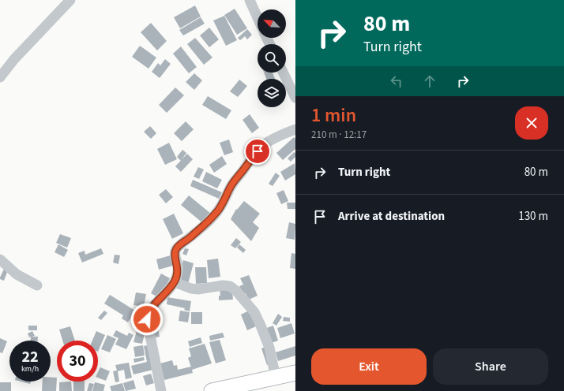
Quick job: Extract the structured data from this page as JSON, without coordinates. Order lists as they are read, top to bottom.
{
  "north": "top left",
  "page": {
    "turn": ["80 m", "Turn right"],
    "heading": ["1 min", "210 m · 12:17"],
    "list": [
      {
        "name": "Turn right",
        "value": "80 m"
      },
      {
        "name": "Arrive at destination",
        "value": "130 m"
      }
    ],
    "speed": "22 km/h",
    "limit": "30",
    "buttons": ["Exit", "Share"]
  }
}
